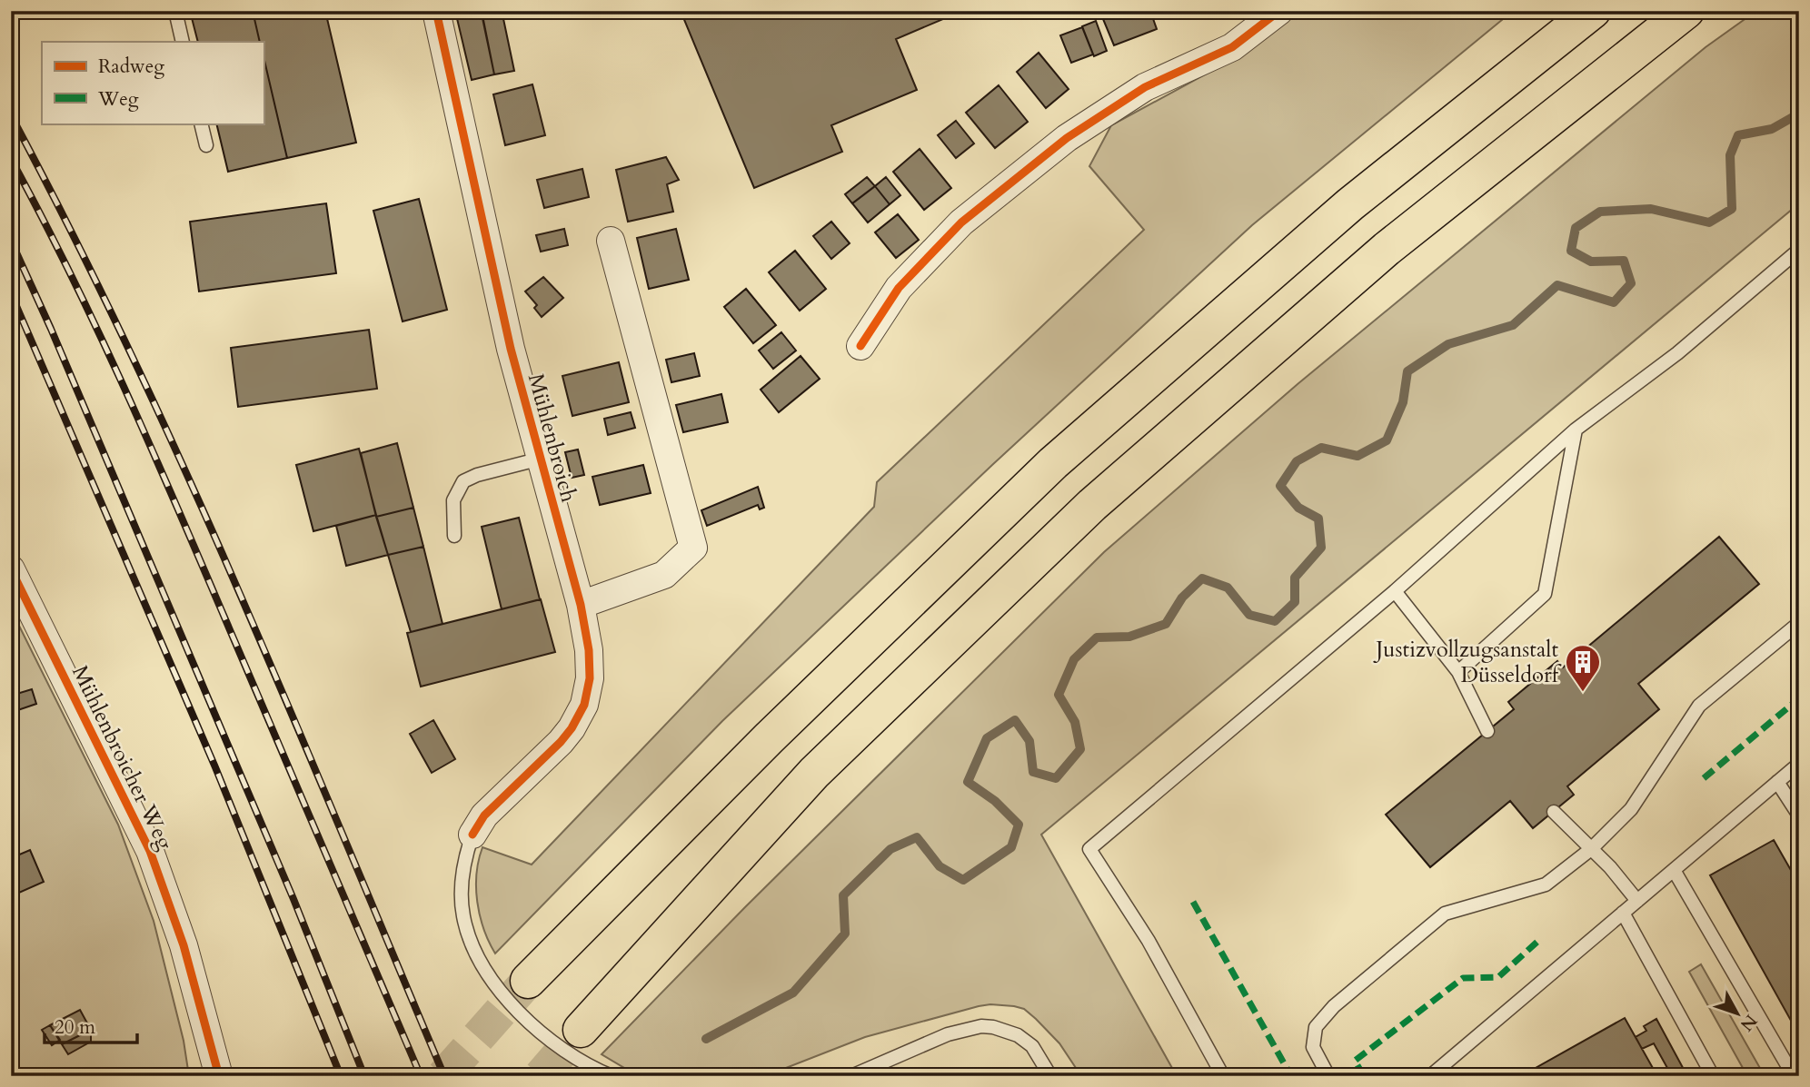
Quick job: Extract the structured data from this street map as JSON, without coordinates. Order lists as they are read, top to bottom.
{
  "streets": {
    "street": ["Mühlenbroich", "Mühlenbroicher Weg"]
  },
  "places": {
    "building": ["Justizvollzugsanstalt Düsseldorf"]
  },
  "legend": ["Radweg", "Weg"],
  "scale_bar": "20 m",
  "north": "bottom right"
}
